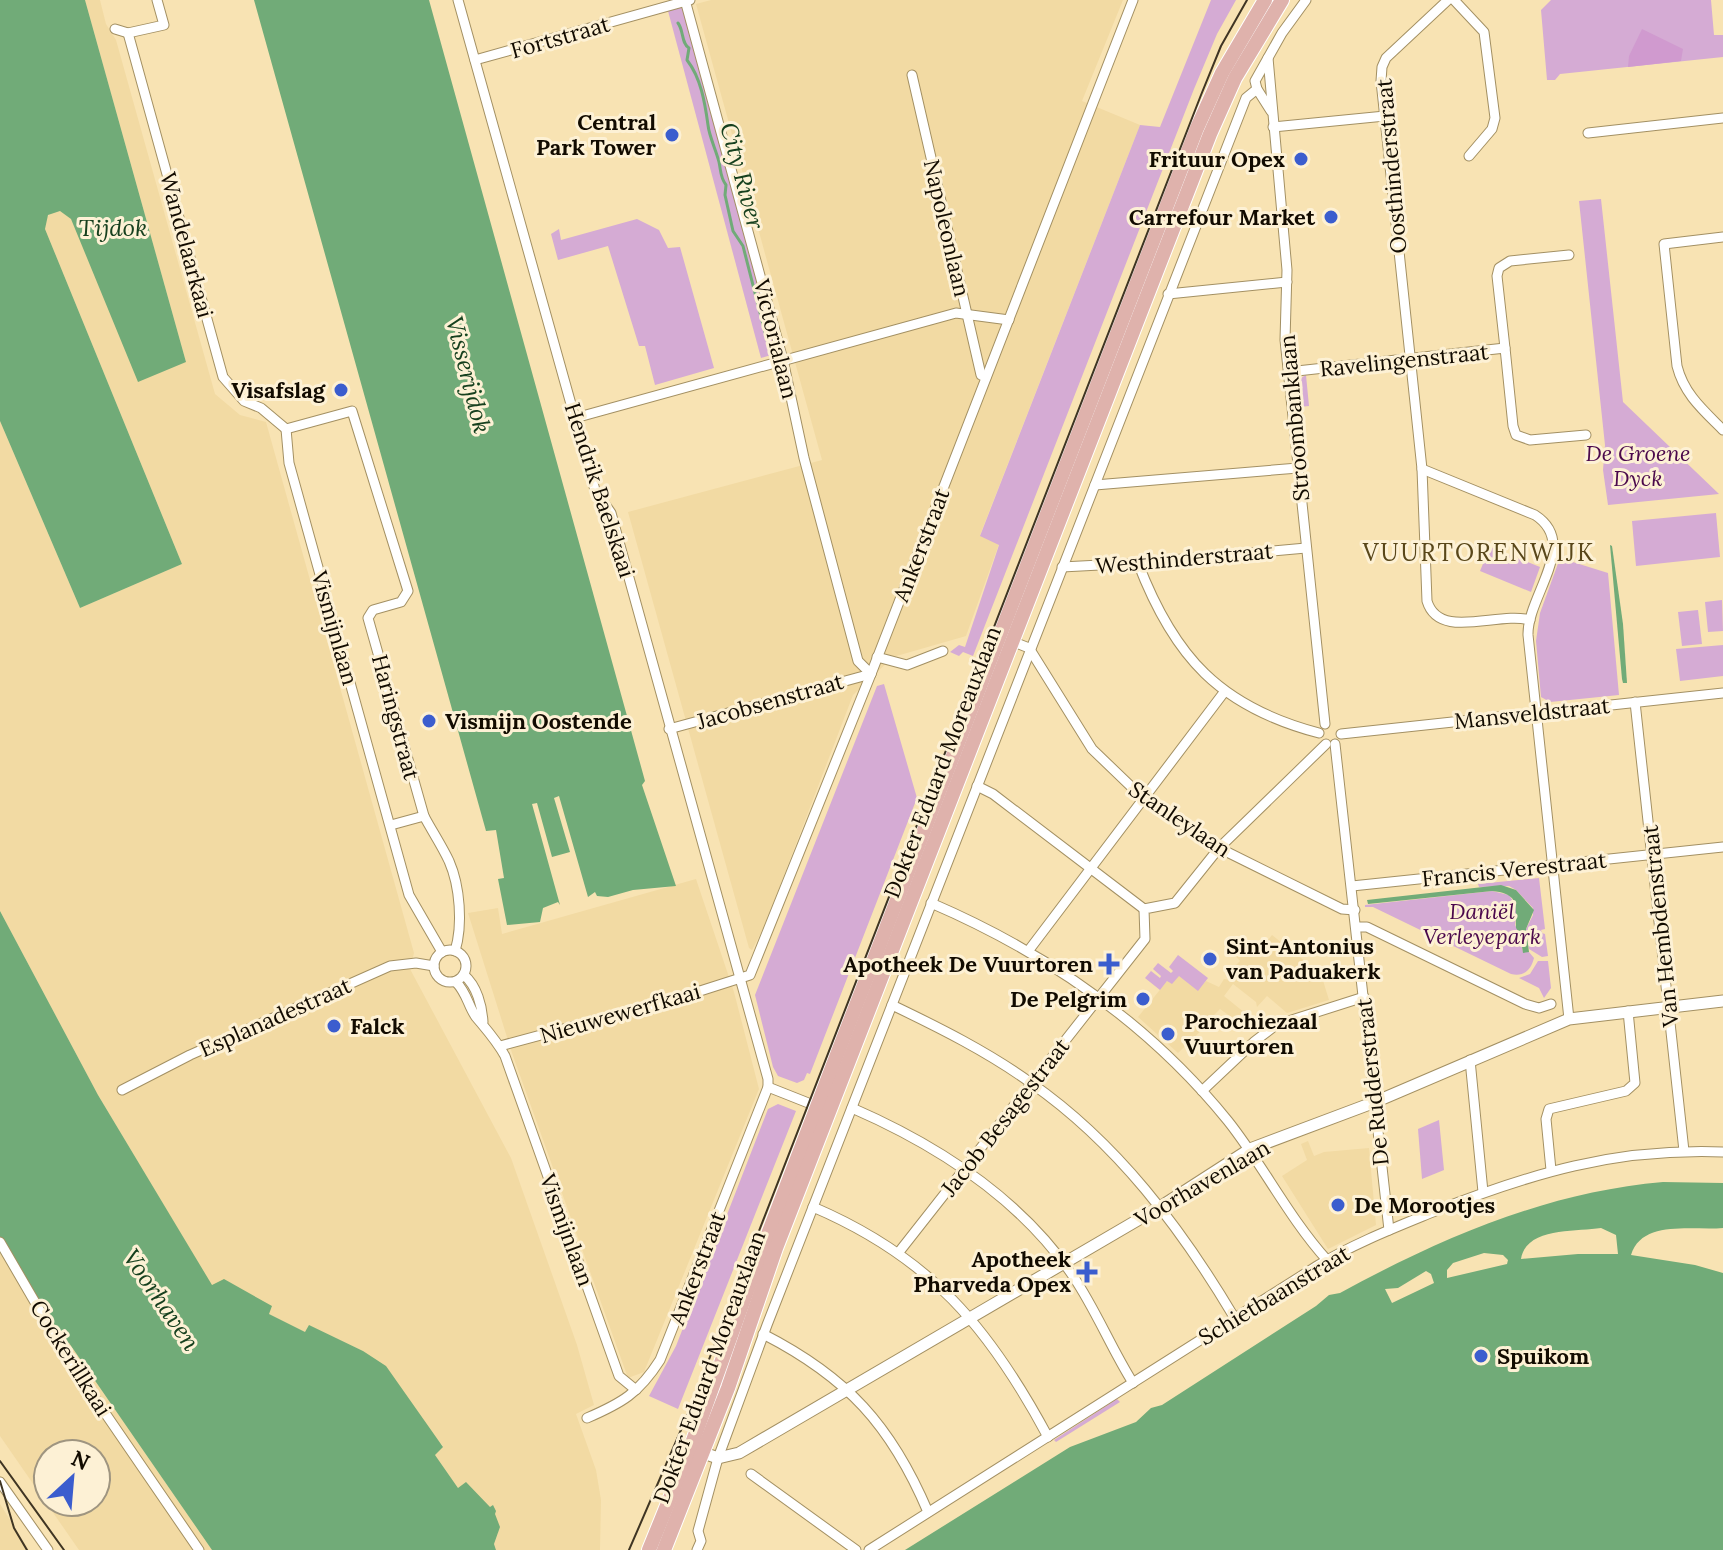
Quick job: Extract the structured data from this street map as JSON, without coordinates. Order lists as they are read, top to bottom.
{
  "streets": {
    "main road": ["Dokter Eduard Moreauxlaan"],
    "street": [
      "Fortstraat",
      "Oosthinderstraat",
      "Napoleonlaan",
      "Wandelaarkaai",
      "Victorialaan",
      "Ravelingenstraat",
      "Stroombanklaan",
      "Hendrik Baelskaai",
      "Ankerstraat",
      "Westhinderstraat",
      "Vismijnlaan",
      "Jacobsenstraat",
      "Mansveldstraat",
      "Haringstraat",
      "Stanleylaan",
      "Francis Verestraat",
      "Van Hembdenstraat",
      "Nieuwewerfkaai",
      "Esplanadestraat",
      "De Rudderstraat",
      "Jacob Besagestraat",
      "Voorhavenlaan",
      "Schietbaanstraat",
      "Cockerillkaai"
    ]
  },
  "crossings": [
    ["Fortstraat", "Victorialaan"],
    ["Fortstraat", "Hendrik Baelskaai"],
    ["Oosthinderstraat", "Ravelingenstraat"],
    ["Napoleonlaan", "Ankerstraat"],
    ["Wandelaarkaai", "Vismijnlaan"],
    ["Wandelaarkaai", "Haringstraat"],
    ["Victorialaan", "Ankerstraat"],
    ["Victorialaan", "Jacobsenstraat"],
    ["Ravelingenstraat", "Stroombanklaan"],
    ["Stroombanklaan", "Westhinderstraat"],
    ["Stroombanklaan", "Dokter Eduard Moreauxlaan"],
    ["Hendrik Baelskaai", "Ankerstraat"],
    ["Hendrik Baelskaai", "Jacobsenstraat"],
    ["Hendrik Baelskaai", "Nieuwewerfkaai"],
    ["Ankerstraat", "Vismijnlaan"],
    ["Ankerstraat", "Jacobsenstraat"],
    ["Ankerstraat", "Nieuwewerfkaai"],
    ["Westhinderstraat", "Dokter Eduard Moreauxlaan"],
    ["Vismijnlaan", "Haringstraat"],
    ["Vismijnlaan", "Nieuwewerfkaai"],
    ["Vismijnlaan", "Esplanadestraat"],
    ["Mansveldstraat", "Van Hembdenstraat"],
    ["Mansveldstraat", "De Rudderstraat"],
    ["Dokter Eduard Moreauxlaan", "Stanleylaan"],
    ["Dokter Eduard Moreauxlaan", "Voorhavenlaan"],
    ["Stanleylaan", "De Rudderstraat"],
    ["Francis Verestraat", "Van Hembdenstraat"],
    ["Francis Verestraat", "De Rudderstraat"],
    ["Van Hembdenstraat", "Voorhavenlaan"],
    ["Van Hembdenstraat", "Schietbaanstraat"],
    ["De Rudderstraat", "Voorhavenlaan"],
    ["De Rudderstraat", "Schietbaanstraat"]
  ],
  "districts": ["VUURTORENWIJK"],
  "water": [
    "City River",
    "Tijdok",
    "Visserijdok",
    "Voorhaven"
  ],
  "parks": ["De Groene Dyck", "Daniël Verleyepark"],
  "places": {
    "other": [
      "Central Park Tower",
      "Frituur Opex",
      "Carrefour Market",
      "Visafslag",
      "Vismijn Oostende",
      "Sint-Antonius van Paduakerk",
      "De Pelgrim",
      "Falck",
      "Parochiezaal Vuurtoren",
      "De Morootjes",
      "Spuikom"
    ],
    "health": ["Apotheek De Vuurtoren", "Apotheek Pharveda Opex"]
  },
  "north": "top right"
}
